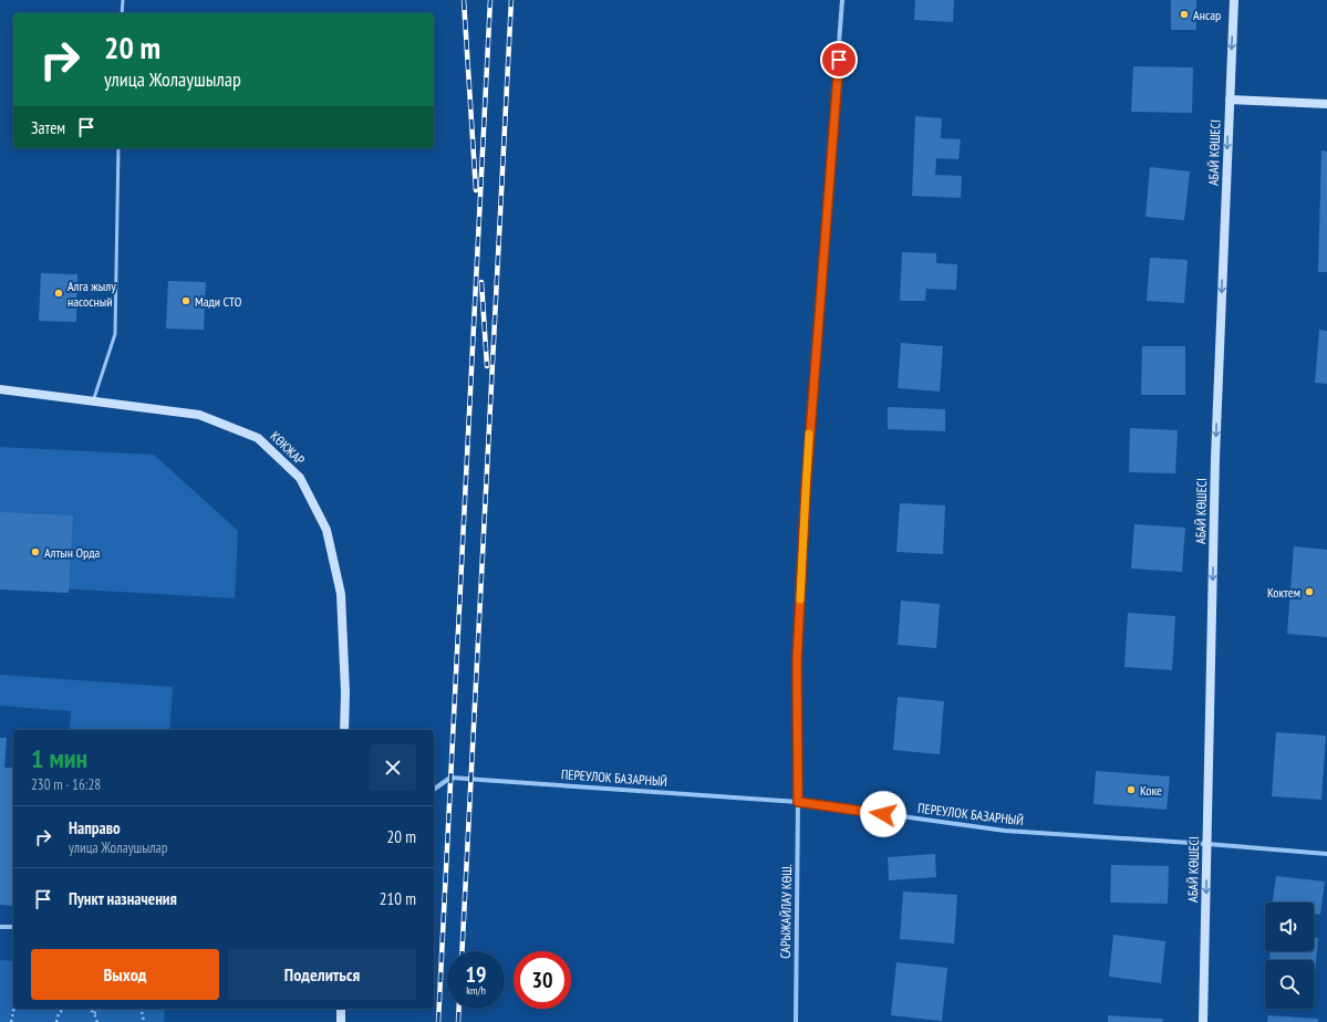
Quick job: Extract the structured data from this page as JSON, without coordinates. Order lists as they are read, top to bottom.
{
  "streets": {
    "main road": ["АБАЙ КӨШЕСІ", "КӨКЖАР"],
    "street": ["ПЕРЕУЛОК БАЗАРНЫЙ", "САРЫЖАЙЛАУ КӨШ."]
  },
  "crossings": [
    ["АБАЙ КӨШЕСІ", "ПЕРЕУЛОК БАЗАРНЫЙ"],
    ["ПЕРЕУЛОК БАЗАРНЫЙ", "САРЫЖАЙЛАУ КӨШ."]
  ],
  "one_way": ["АБАЙ КӨШЕСІ"],
  "places": [
    "Ансар",
    "Алга жылу насосный",
    "Мади СТО",
    "Алтын Орда",
    "Коктем",
    "Коке"
  ],
  "page": {
    "turn": ["20 m", "улица Жолаушылар"],
    "then": "Затем",
    "heading": ["1 мин", "230 m · 16:28"],
    "list": [
      {
        "name": "Направо",
        "note": "улица Жолаушылар",
        "value": "20 m"
      },
      {
        "name": "Пункт назначения",
        "value": "210 m"
      }
    ],
    "buttons": ["Выход", "Поделиться"],
    "speed": "19 km/h",
    "limit": "30"
  }
}
